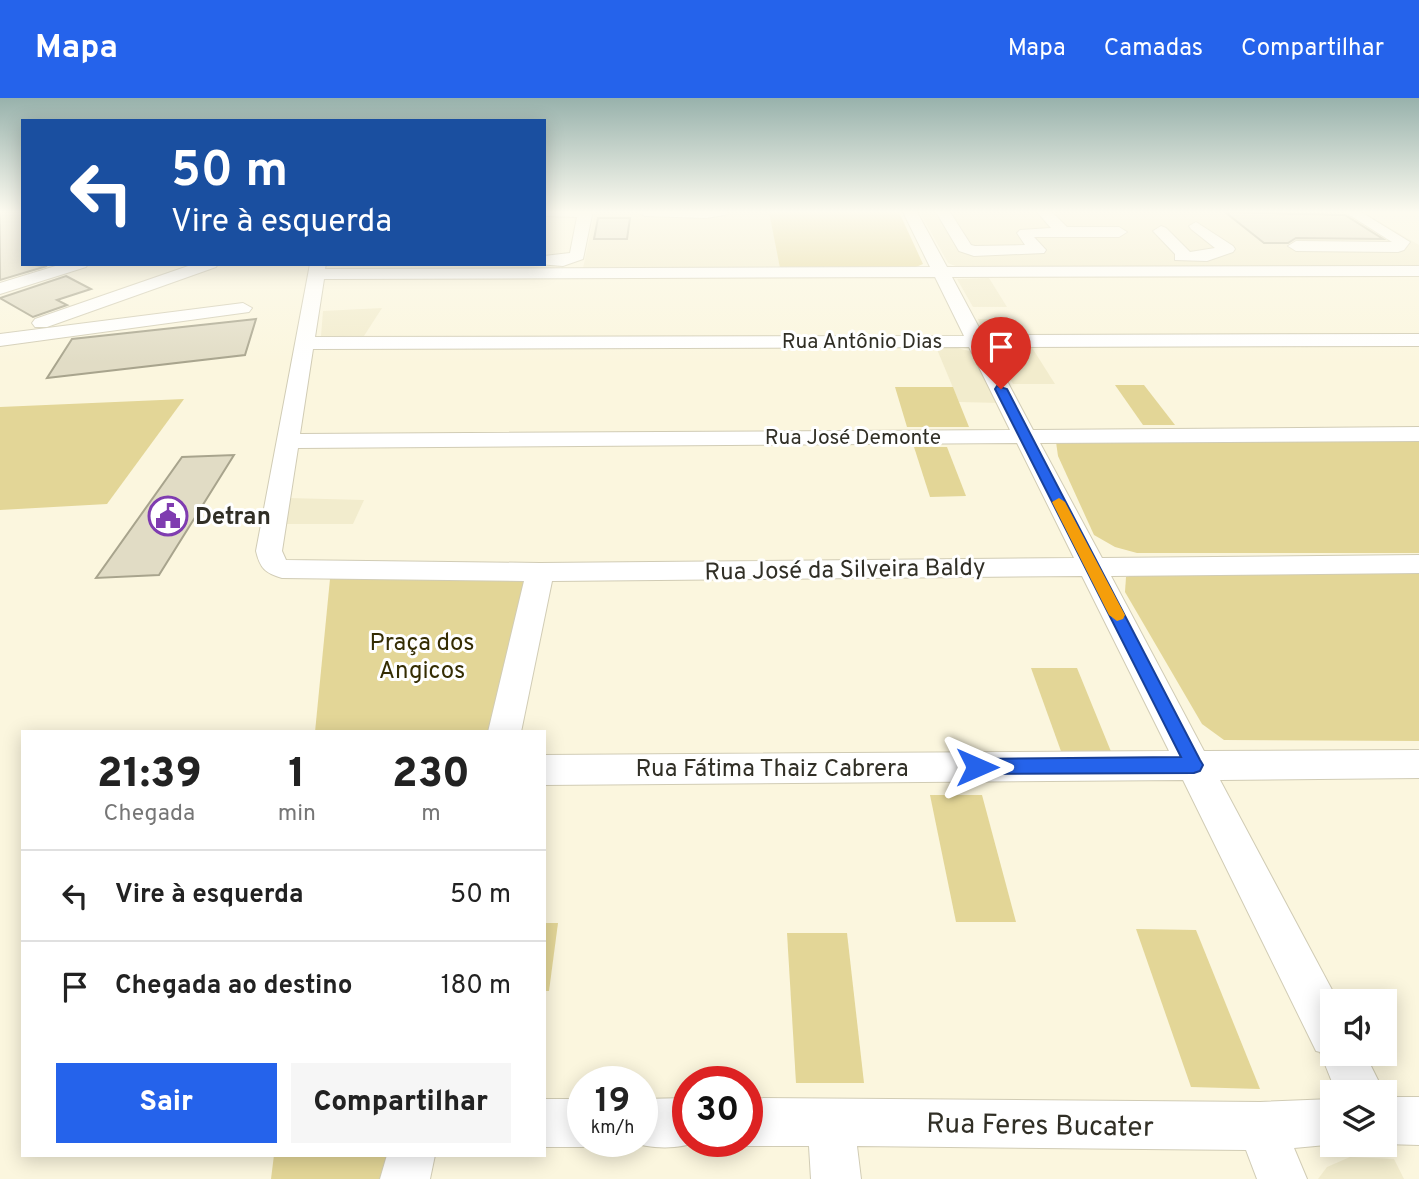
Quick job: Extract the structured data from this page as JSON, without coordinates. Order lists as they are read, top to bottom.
{
  "streets": {
    "street": [
      "Rua Antônio Dias",
      "Rua José Demonte",
      "Rua José da Silveira Baldy",
      "Rua Fátima Thaiz Cabrera",
      "Rua Feres Bucater"
    ]
  },
  "crossings": [
    ["Rua José Demonte", "Rua José da Silveira Baldy"]
  ],
  "parks": ["Praça dos Angicos"],
  "places": {
    "public building": ["Detran"]
  },
  "page": {
    "header": "Mapa",
    "nav": ["Mapa", "Camadas", "Compartilhar"],
    "turn": ["50 m", "Vire à esquerda"],
    "eta": [
      "21:39",
      "Chegada",
      "1",
      "min",
      "230",
      "m"
    ],
    "list": [
      {
        "name": "Vire à esquerda",
        "value": "50 m"
      },
      {
        "name": "Chegada ao destino",
        "value": "180 m"
      }
    ],
    "buttons": ["Sair", "Compartilhar"],
    "speed": "19 km/h",
    "limit": "30"
  }
}
